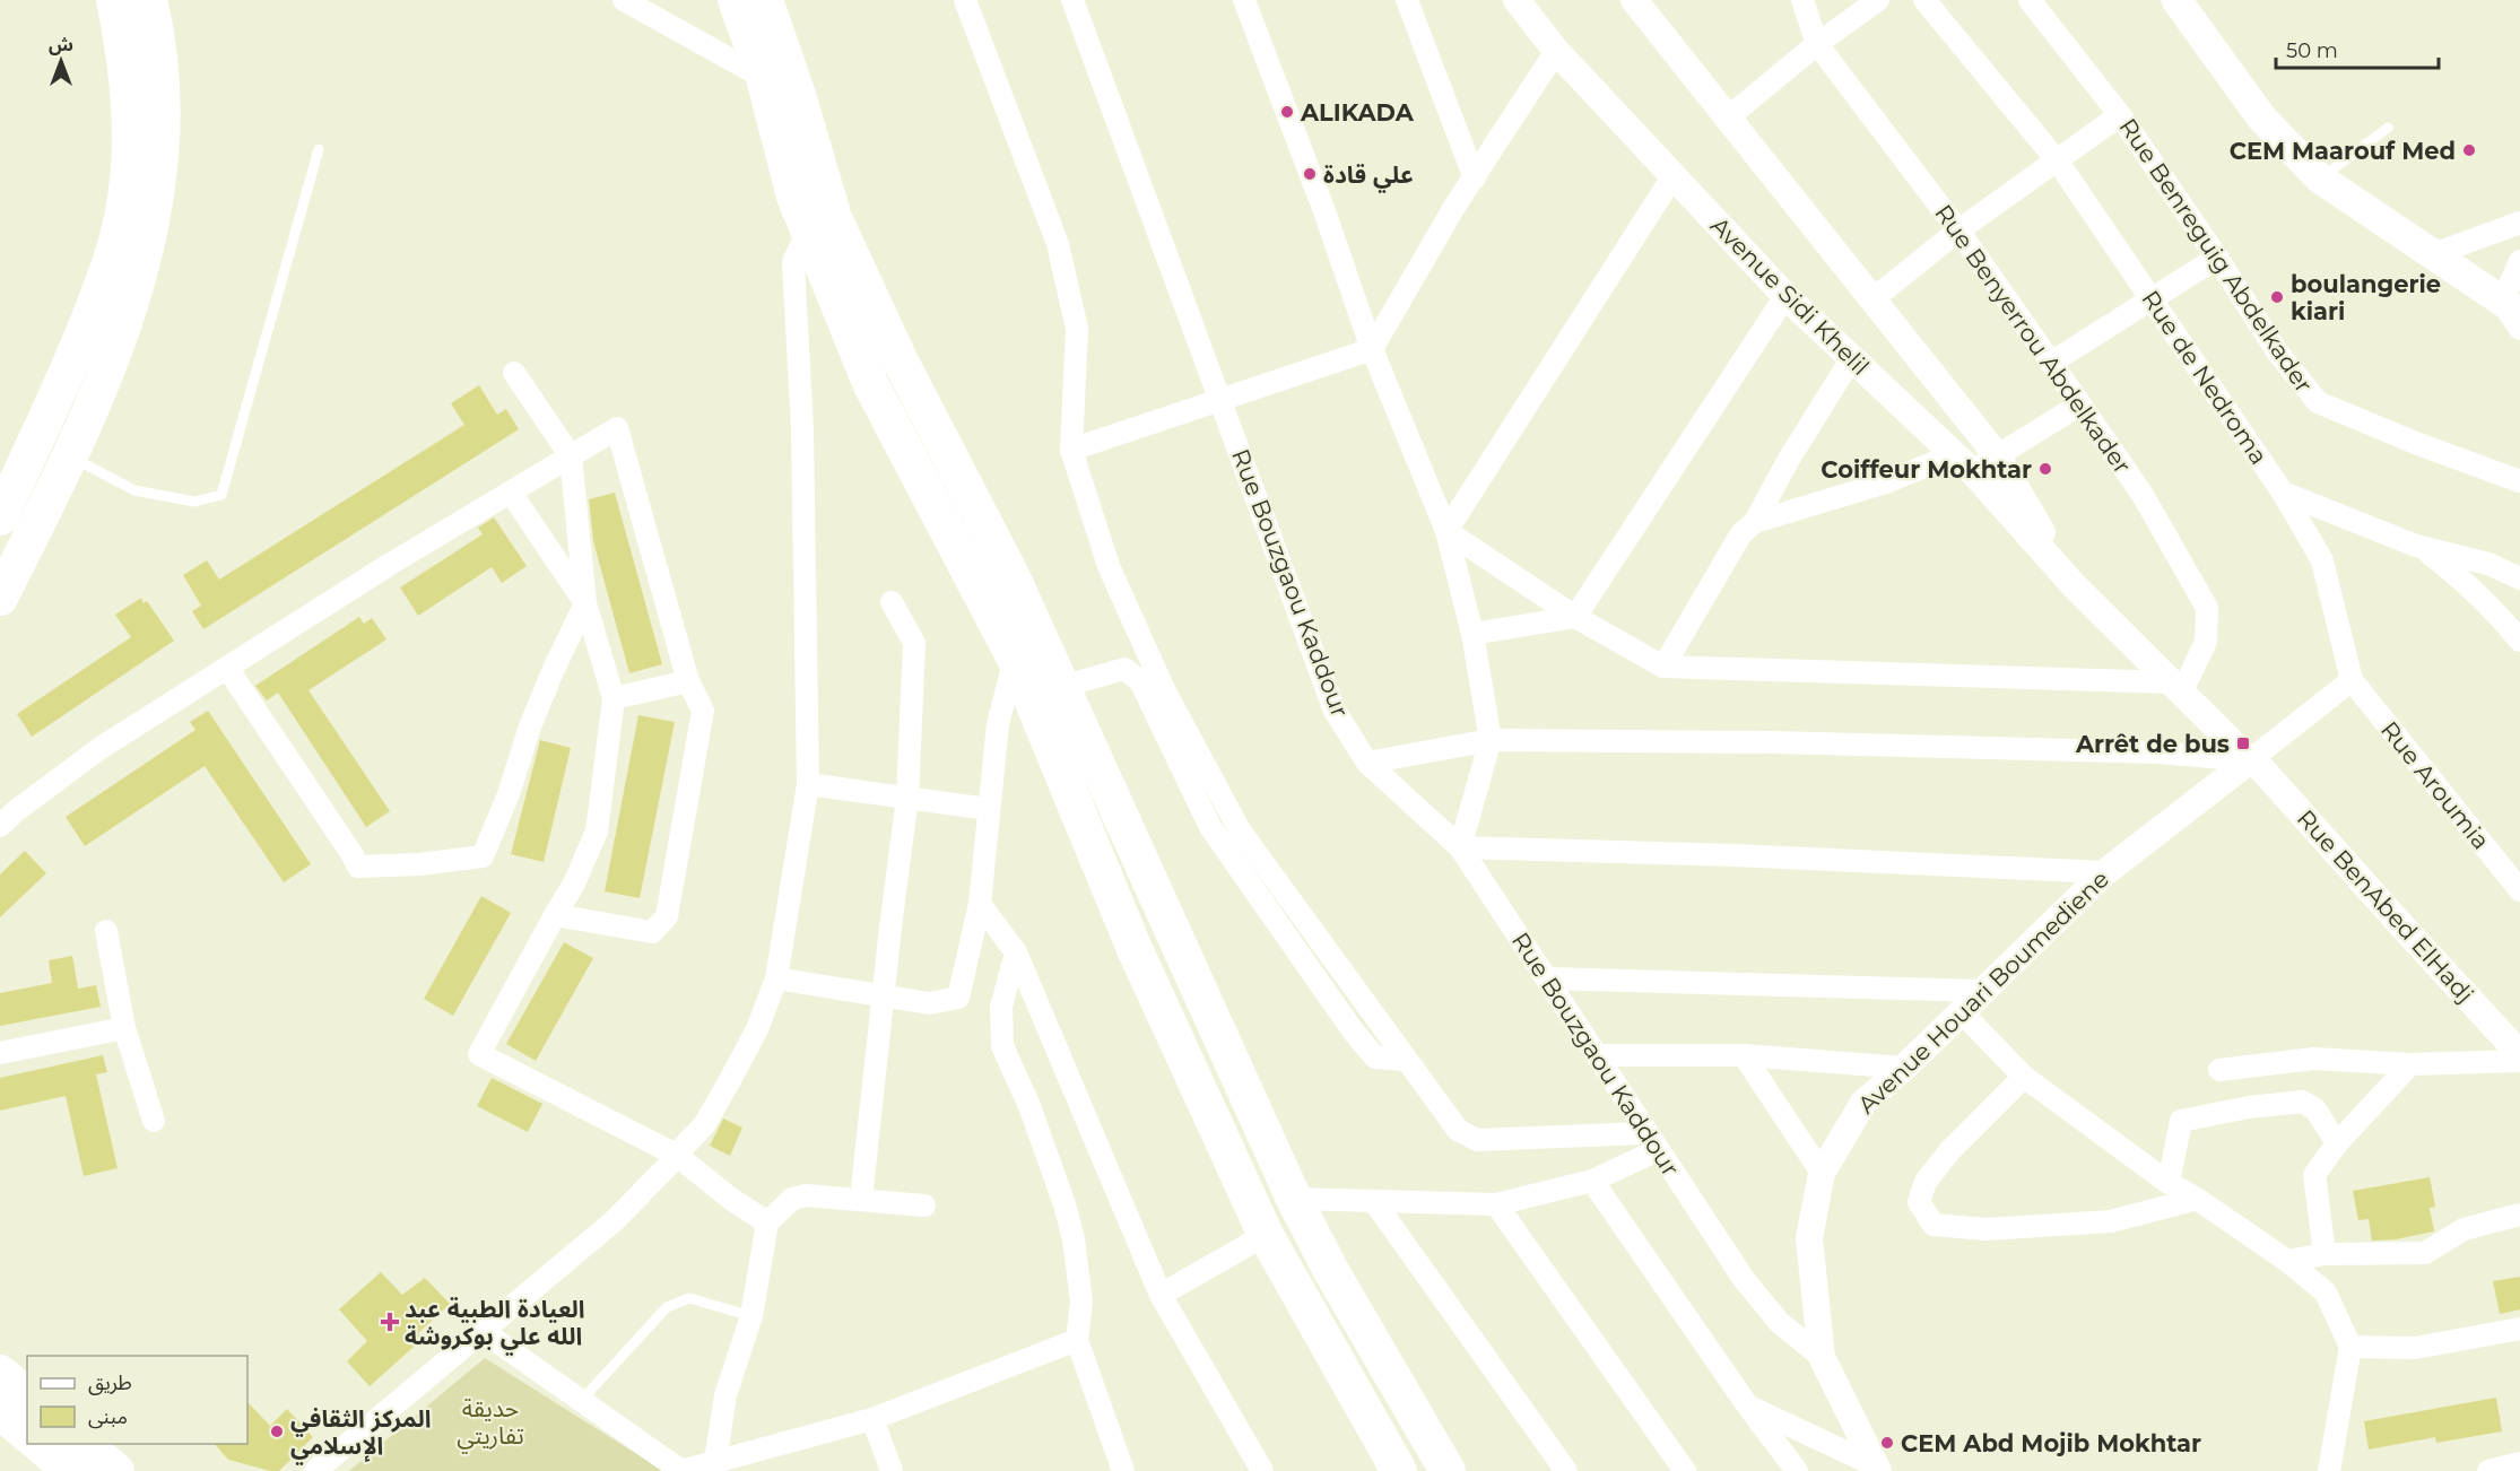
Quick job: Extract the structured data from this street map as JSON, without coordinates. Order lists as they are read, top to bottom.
{
  "streets": {
    "street": [
      "Rue Benreguig Abdelkader",
      "Avenue Sidi Khelil",
      "Rue Benyerrou Abdelkader",
      "Rue de Nedroma",
      "Rue Bouzgaou Kaddour",
      "Rue Aroumia",
      "Rue BenAbed ElHadj",
      "Avenue Houari Boumediene"
    ]
  },
  "crossings": [
    ["Avenue Sidi Khelil", "Rue Benyerrou Abdelkader"],
    ["Avenue Sidi Khelil", "Rue BenAbed ElHadj"],
    ["Avenue Sidi Khelil", "Avenue Houari Boumediene"],
    ["Rue de Nedroma", "Rue Aroumia"],
    ["Rue Bouzgaou Kaddour", "Avenue Houari Boumediene"],
    ["Rue BenAbed ElHadj", "Avenue Houari Boumediene"]
  ],
  "parks": ["حديقة تفاريتي"],
  "places": {
    "other": [
      "ALIKADA",
      "CEM Maarouf Med",
      "علي قادة",
      "boulangerie kiari",
      "Coiffeur Mokhtar",
      "المركز الثقافي الإسلامي",
      "CEM Abd Mojib Mokhtar"
    ],
    "transit": ["Arrêt de bus"],
    "health": ["العيادة الطبية عبد الله علي بوكروشة"]
  },
  "legend": ["طريق", "مبنى"],
  "scale_bar": "50 m",
  "north": "top"
}
